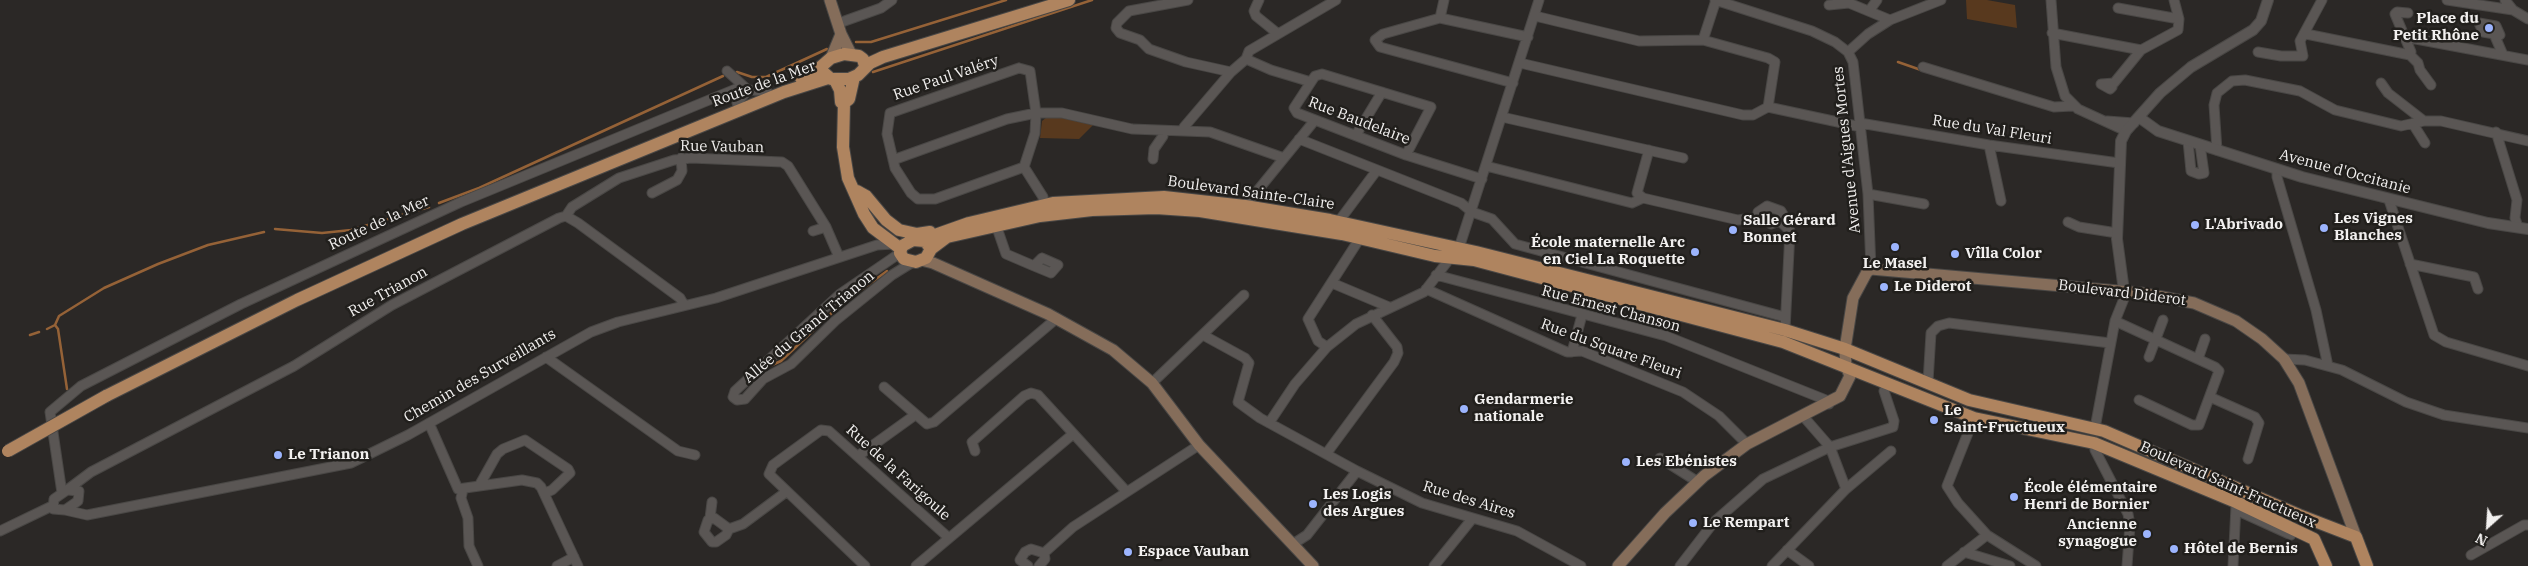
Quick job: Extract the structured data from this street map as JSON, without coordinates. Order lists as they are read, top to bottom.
{
  "streets": {
    "main road": [
      "Route de la Mer",
      "Boulevard Sainte-Claire",
      "Boulevard Diderot",
      "Boulevard Saint-Fructueux"
    ],
    "street": [
      "Rue Paul Valéry",
      "Rue Baudelaire",
      "Rue du Val Fleuri",
      "Rue Vauban",
      "Avenue d'Aigues Mortes",
      "Avenue d'Occitanie",
      "Rue Trianon",
      "Rue Ernest Chanson",
      "Allée du Grand Trianon",
      "Rue du Square Fleuri",
      "Chemin des Surveillants",
      "Rue de la Farigoule",
      "Rue des Aires"
    ]
  },
  "crossings": [
    ["Route de la Mer", "Rue Trianon"],
    ["Rue du Val Fleuri", "Avenue d'Aigues Mortes"],
    ["Rue Vauban", "Rue Trianon"],
    ["Rue Vauban", "Chemin des Surveillants"],
    ["Avenue d'Aigues Mortes", "Boulevard Diderot"],
    ["Boulevard Sainte-Claire", "Allée du Grand Trianon"],
    ["Boulevard Sainte-Claire", "Boulevard Saint-Fructueux"],
    ["Rue Trianon", "Chemin des Surveillants"],
    ["Boulevard Diderot", "Boulevard Saint-Fructueux"]
  ],
  "places": [
    "Place du Petit Rhône",
    "L'Abrivado",
    "Les Vignes Blanches",
    "Salle Gérard Bonnet",
    "Le Masel",
    "École maternelle Arc en Ciel La Roquette",
    "Vîlla Color",
    "Le Diderot",
    "Gendarmerie nationale",
    "Le Saint-Fructueux",
    "Le Trianon",
    "Les Ebénistes",
    "École élémentaire Henri de Bornier",
    "Les Logis des Argues",
    "Le Rempart",
    "Ancienne synagogue",
    "Hôtel de Bernis",
    "Espace Vauban"
  ],
  "north": "bottom left"
}
